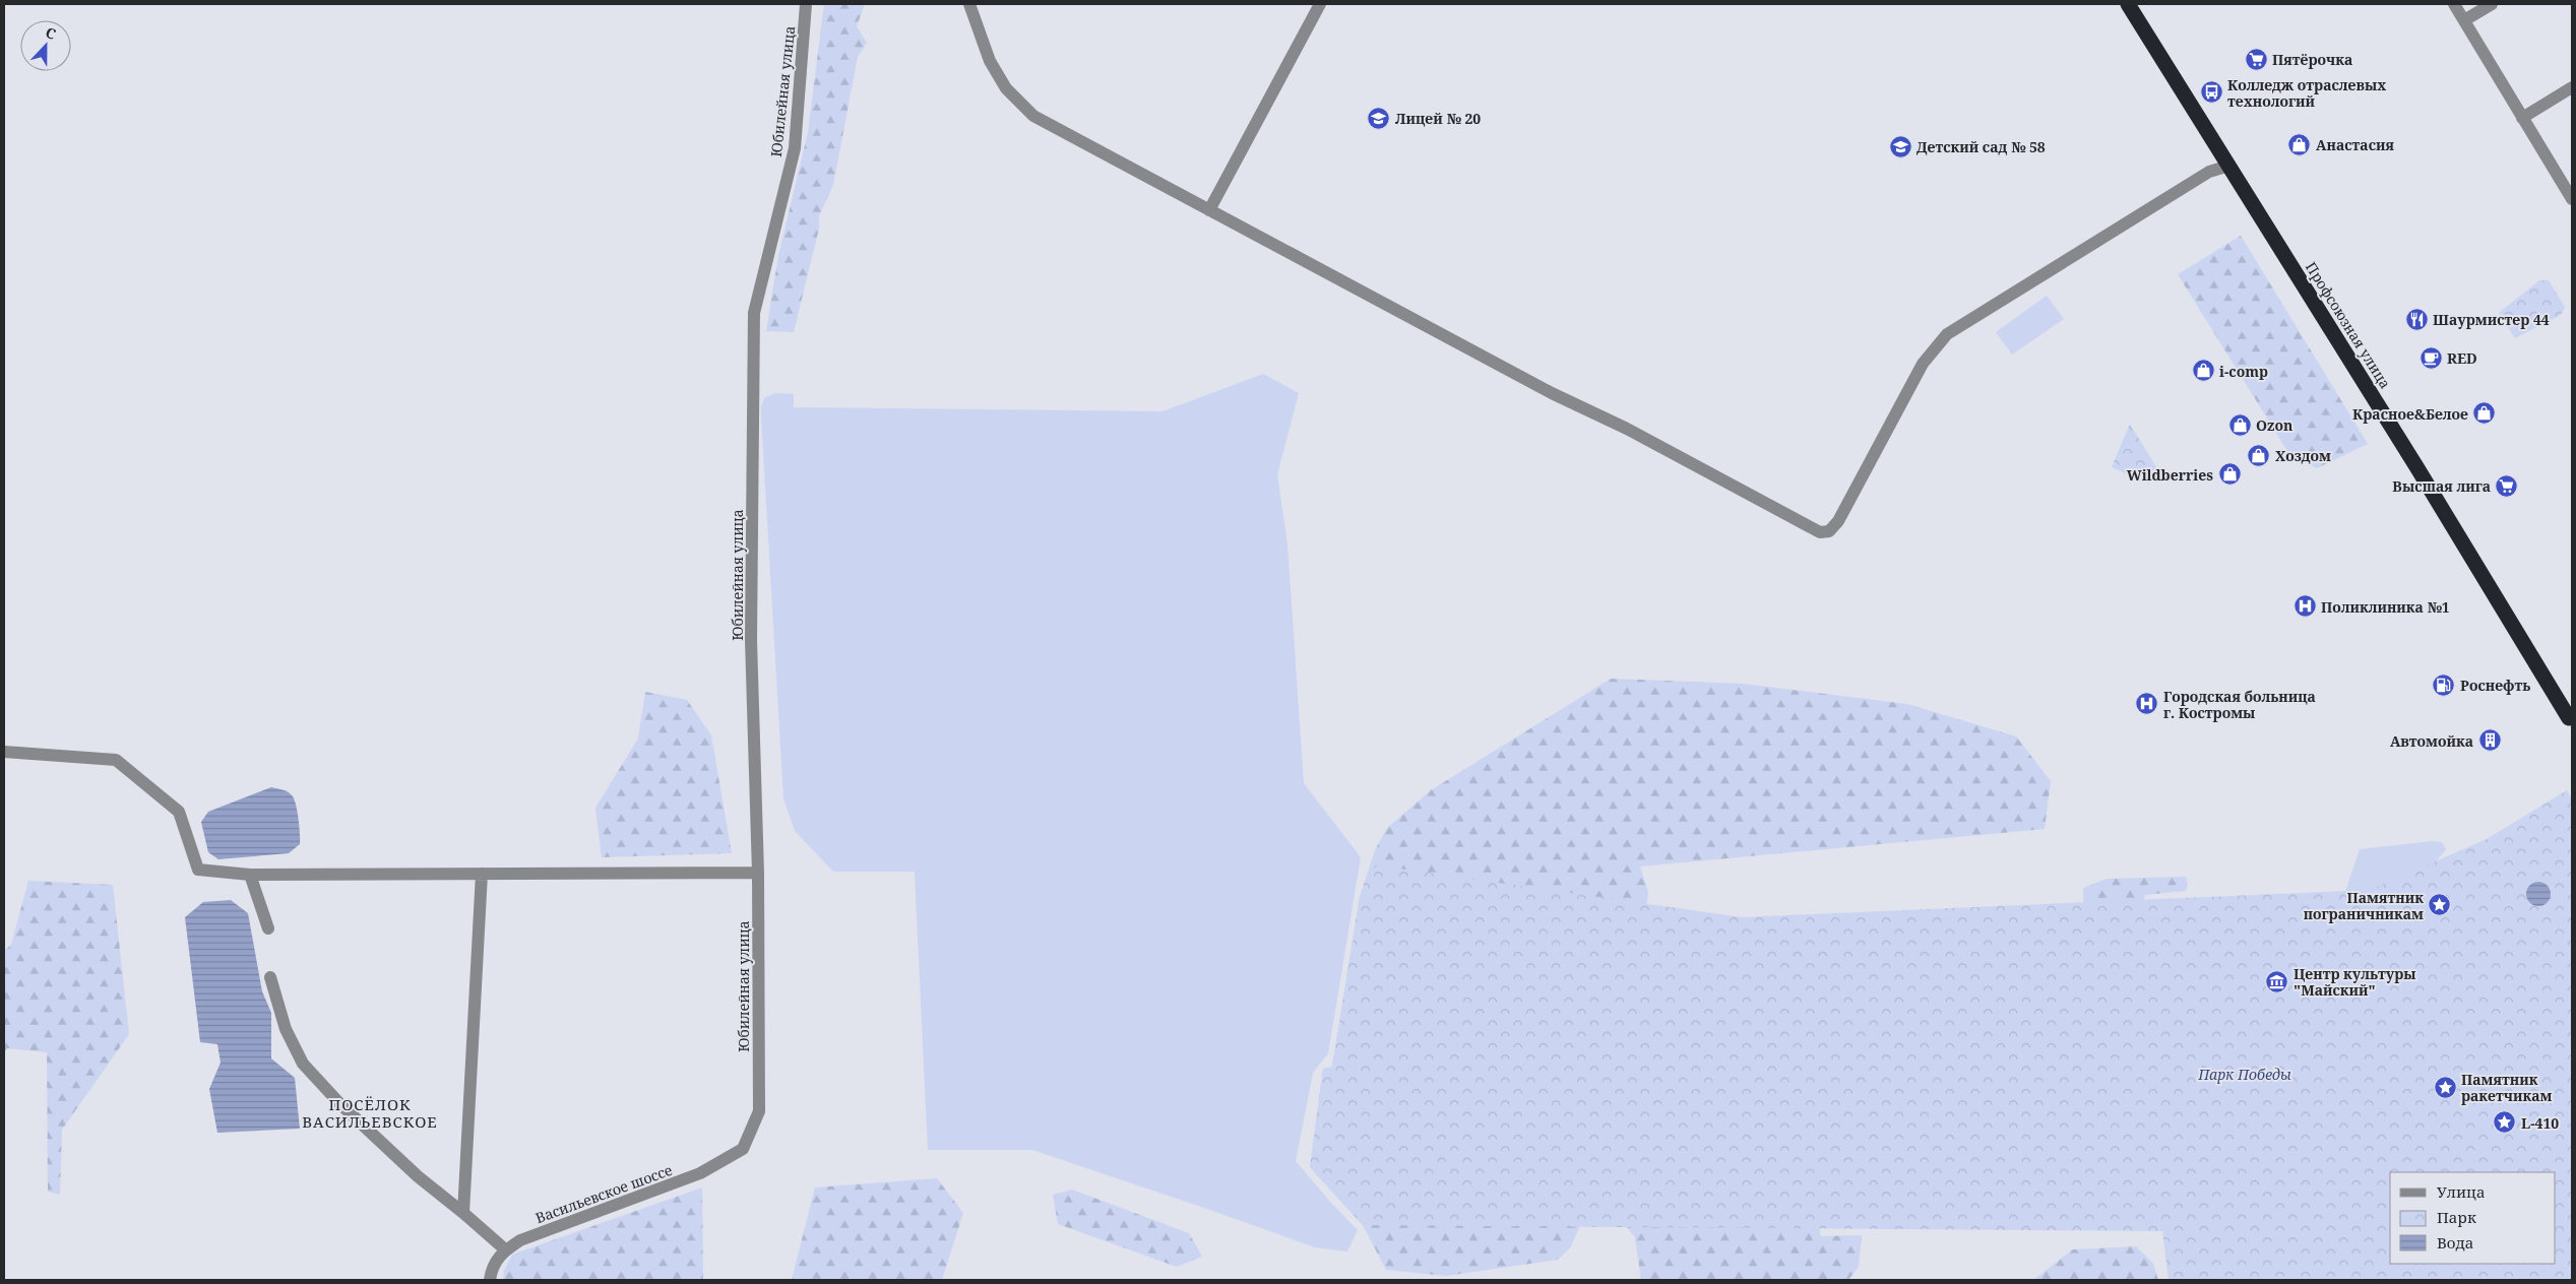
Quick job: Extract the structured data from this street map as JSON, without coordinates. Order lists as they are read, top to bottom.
{
  "streets": {
    "highway": ["Профсоюзная улица"],
    "street": ["Юбилейная улица", "Васильевское шоссе"]
  },
  "crossings": [
    ["Юбилейная улица", "Васильевское шоссе"]
  ],
  "districts": ["ПОСЁЛОК ВАСИЛЬЕВСКОЕ"],
  "parks": ["Парк Победы"],
  "places": {
    "supermarket": ["Пятёрочка", "Высшая лига"],
    "bus stop": ["Колледж отраслевых технологий"],
    "school or university": ["Лицей № 20", "Детский сад № 58"],
    "shop": [
      "Анастасия",
      "i-comp",
      "Красное&Белое",
      "Ozon",
      "Хоздом",
      "Wildberries"
    ],
    "restaurant": ["Шаурмистер 44"],
    "cafe": ["RED"],
    "hospital": ["Поликлиника №1", "Городская больница г. Костромы"],
    "fuel station": ["Роснефть"],
    "building": ["Автомойка"],
    "place": ["Памятник пограничникам", "Памятник ракетчикам", "L-410"],
    "museum": ["Центр культуры \"Майский\""]
  },
  "legend": ["Улица", "Парк", "Вода"],
  "north": "top"
}
